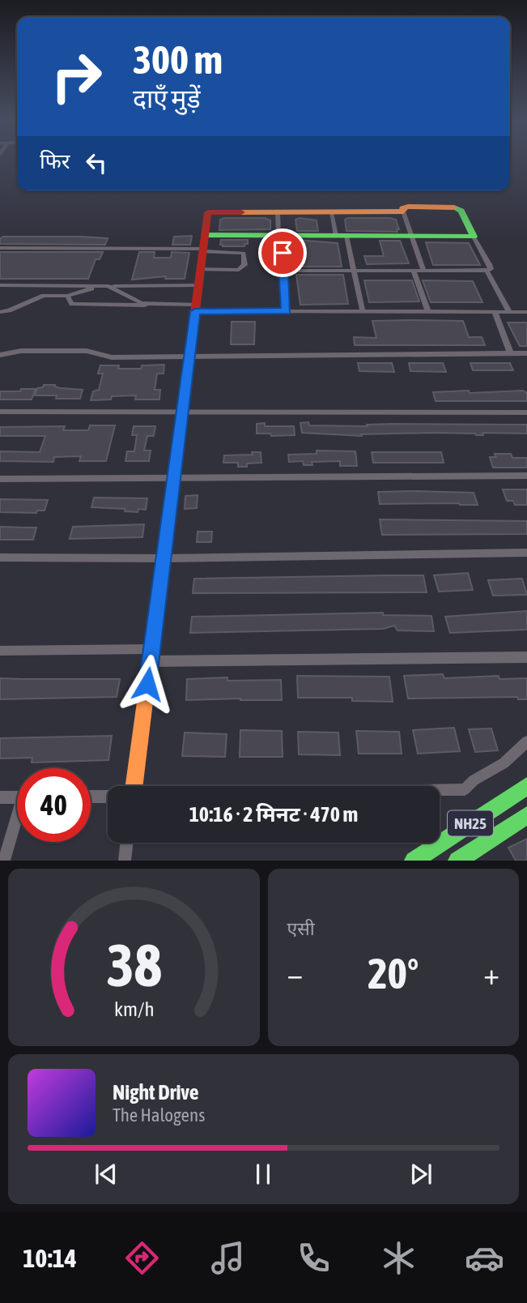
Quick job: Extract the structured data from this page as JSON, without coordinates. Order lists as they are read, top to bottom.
{
  "streets": {
    "street": ["NH25"]
  },
  "page": {
    "turn": ["300 m", "दाएँ मुड़ें"],
    "then": "फिर",
    "limit": "40",
    "trip": "10:16 · 2 मिनट · 470 m",
    "tile": "एसी",
    "heat": ["−", "20°", "+"],
    "song": ["Night Drive", "The Halogens"],
    "tabs": "10:14",
    "gauge": ["38", "km/h"]
  }
}
